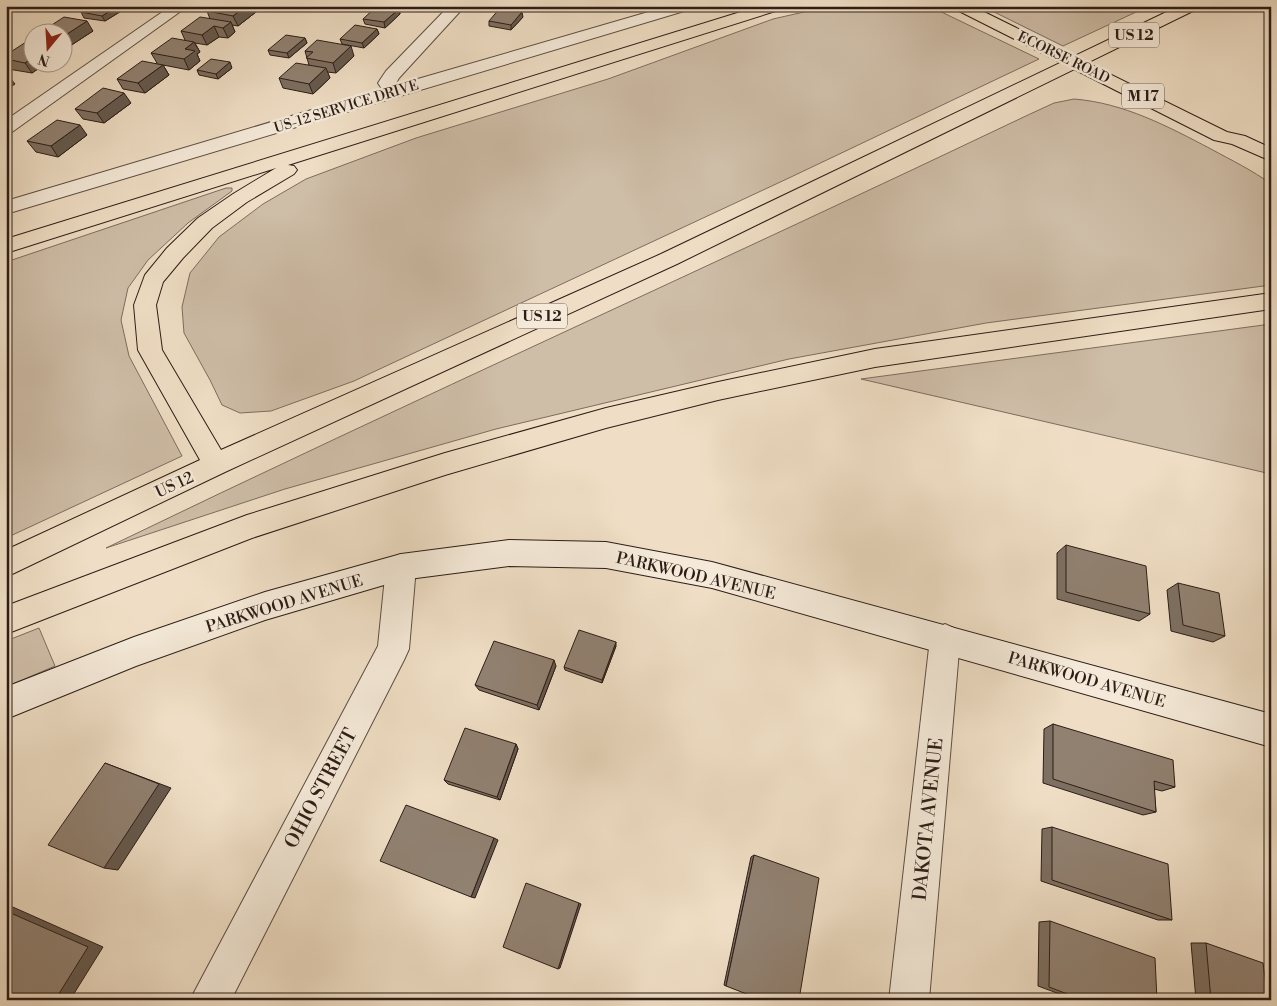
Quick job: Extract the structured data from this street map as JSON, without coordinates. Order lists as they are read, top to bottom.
{
  "streets": {
    "main road": ["US 12", "ECORSE ROAD", "M 17"],
    "street": [
      "US-12 SERVICE DRIVE",
      "PARKWOOD AVENUE",
      "OHIO STREET",
      "DAKOTA AVENUE"
    ]
  },
  "crossings": [
    ["US 12", "ECORSE ROAD"],
    ["PARKWOOD AVENUE", "OHIO STREET"],
    ["PARKWOOD AVENUE", "DAKOTA AVENUE"]
  ],
  "north": "bottom"
}
